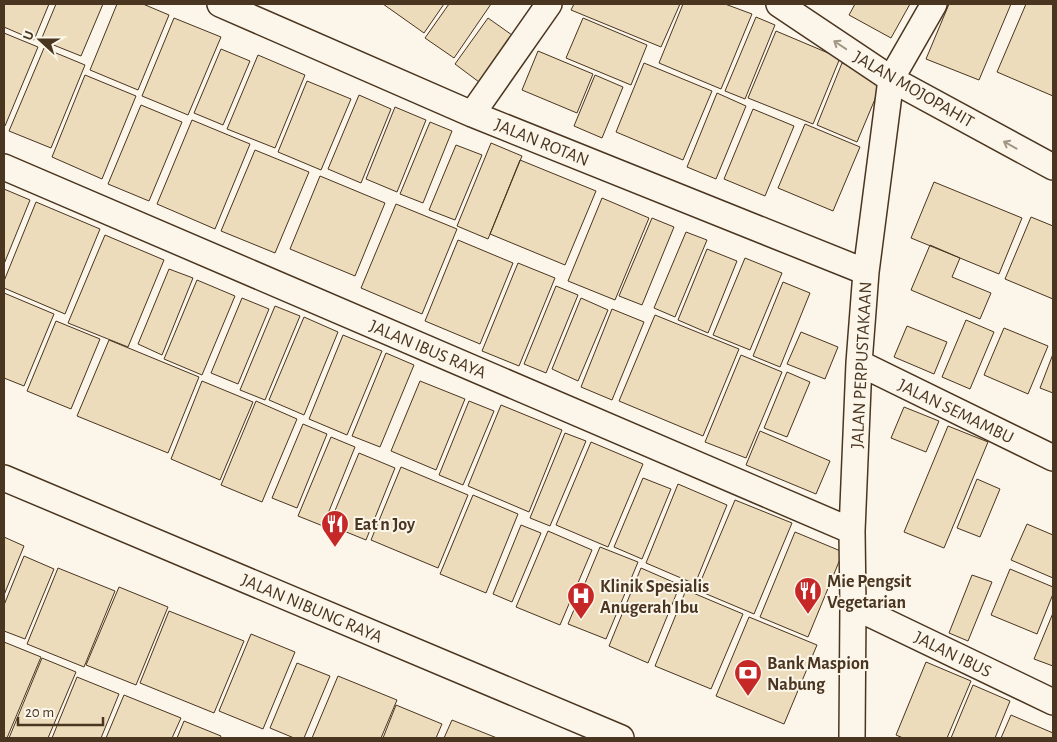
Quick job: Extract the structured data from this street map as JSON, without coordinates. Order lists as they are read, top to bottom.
{
  "streets": {
    "street": [
      "JALAN MOJOPAHIT",
      "JALAN ROTAN",
      "JALAN IBUS RAYA",
      "JALAN PERPUSTAKAAN",
      "JALAN SEMAMBU",
      "JALAN NIBUNG RAYA",
      "JALAN IBUS"
    ]
  },
  "crossings": [
    ["JALAN MOJOPAHIT", "JALAN PERPUSTAKAAN"],
    ["JALAN ROTAN", "JALAN PERPUSTAKAAN"],
    ["JALAN IBUS RAYA", "JALAN PERPUSTAKAAN"],
    ["JALAN PERPUSTAKAAN", "JALAN SEMAMBU"],
    ["JALAN PERPUSTAKAAN", "JALAN IBUS"]
  ],
  "one_way": ["JALAN MOJOPAHIT"],
  "places": {
    "restaurant": ["Eat n Joy", "Mie Pengsit Vegetarian"],
    "hospital": ["Klinik Spesialis Anugerah Ibu"],
    "bank": ["Bank Maspion Nabung"]
  },
  "scale_bar": "20 m",
  "north": "left"
}
